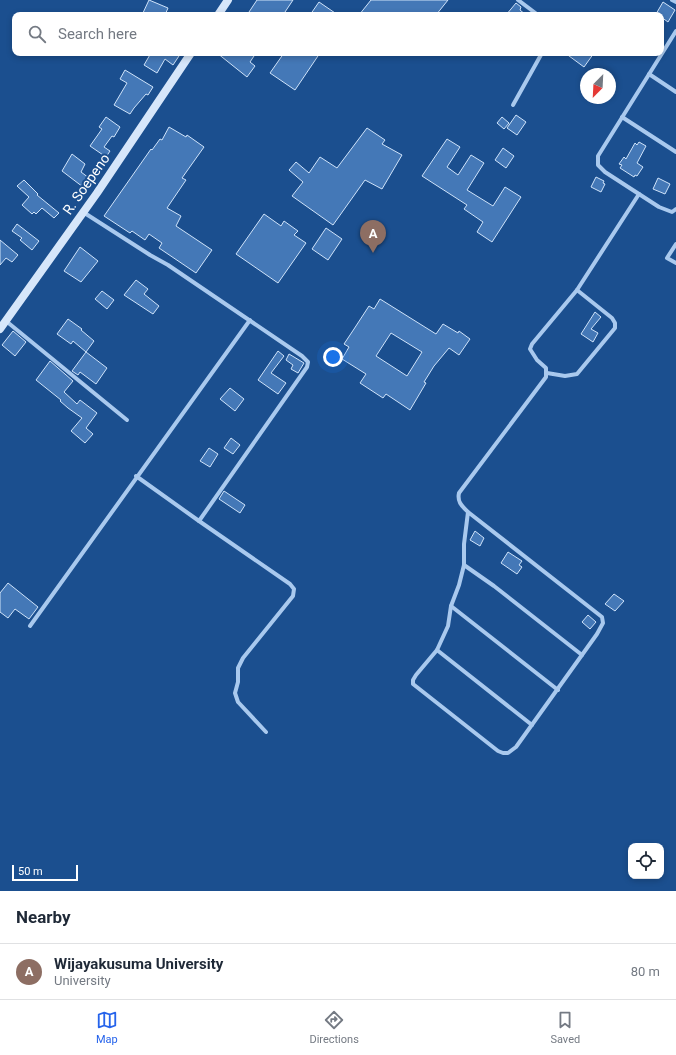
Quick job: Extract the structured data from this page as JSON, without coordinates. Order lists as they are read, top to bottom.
{
  "streets": {
    "street": ["R. Soepeno"]
  },
  "scale_bar": "50 m",
  "north": "bottom left",
  "page": {
    "search": "Search here",
    "pins": "A",
    "scale": "50 m",
    "heading": "Nearby",
    "list": [
      {
        "mark": "A",
        "name": "Wijayakusuma University",
        "note": "University",
        "value": "80 m"
      }
    ],
    "nav": ["Map", "Directions", "Saved"]
  }
}
